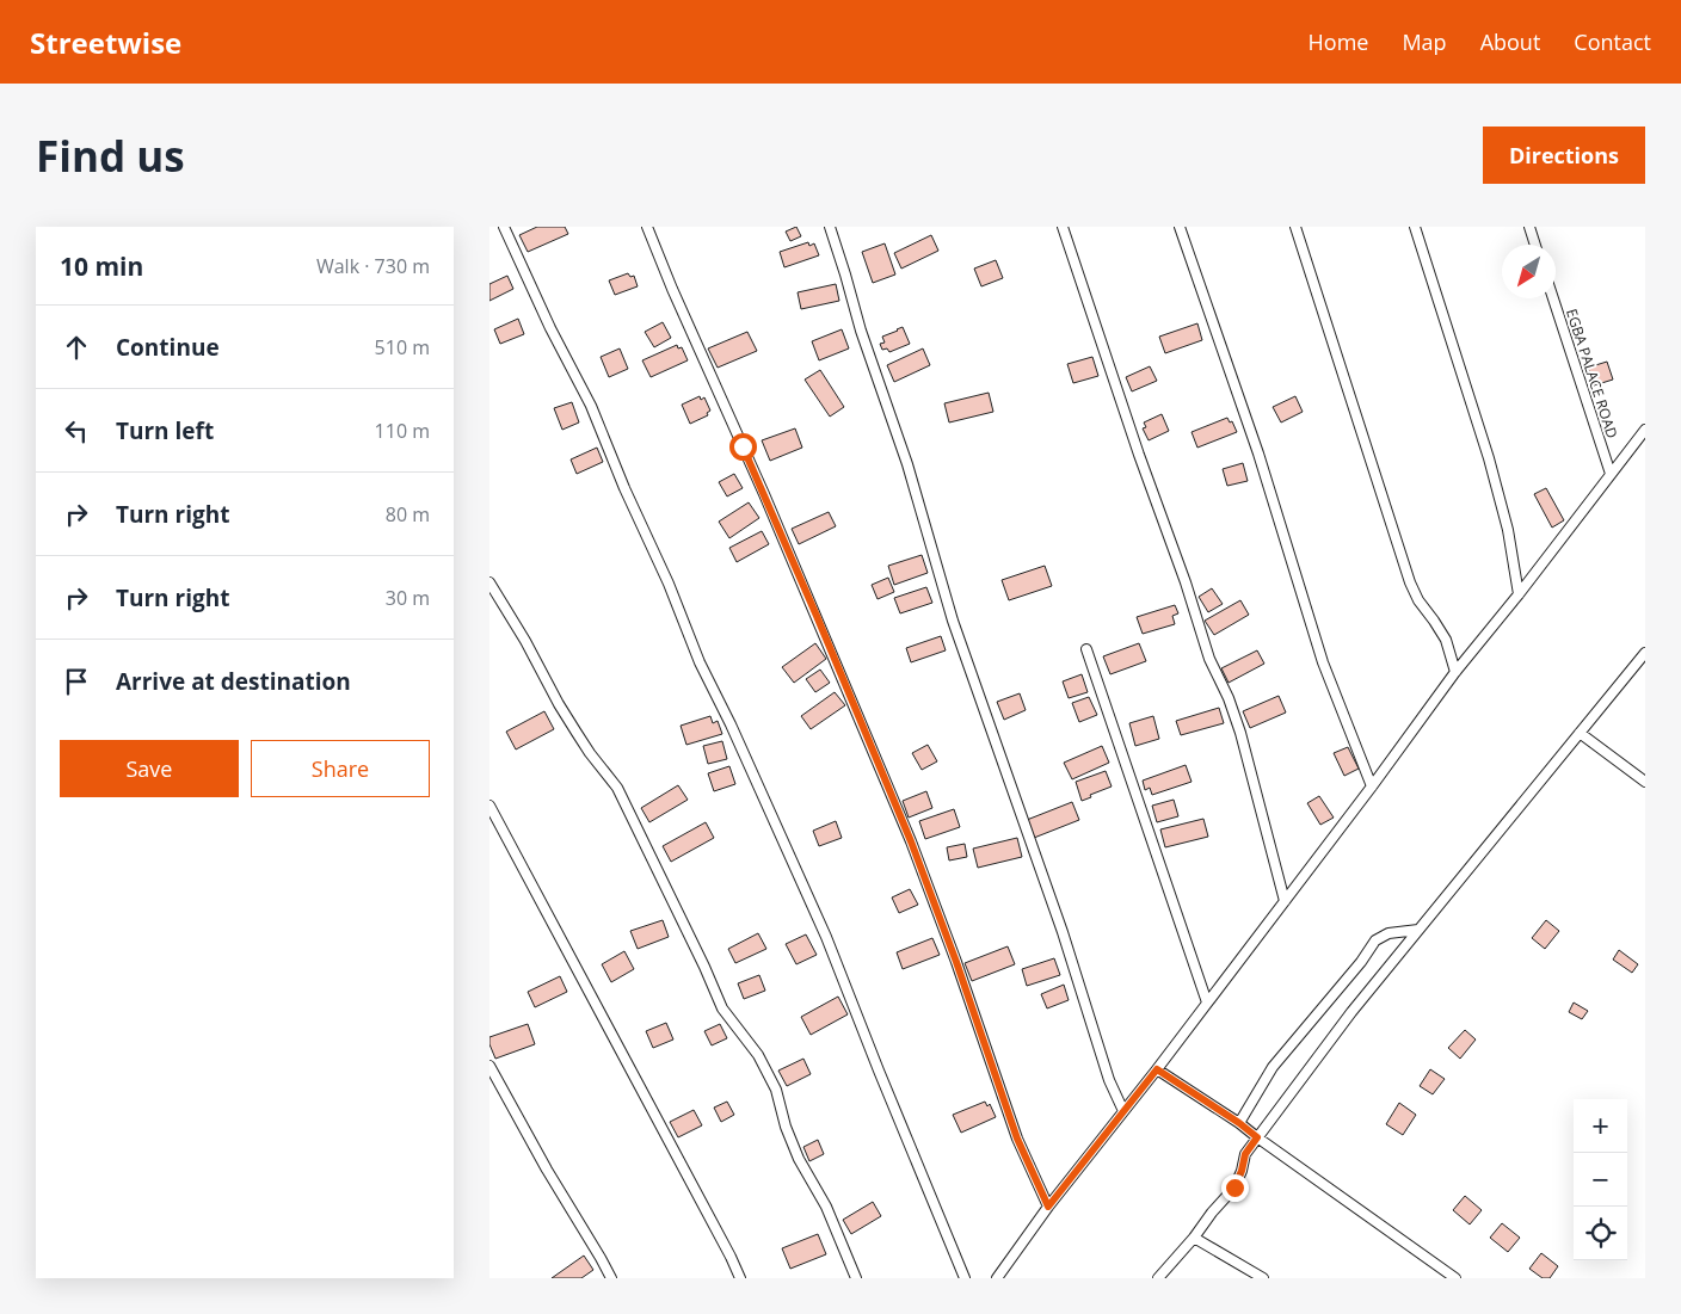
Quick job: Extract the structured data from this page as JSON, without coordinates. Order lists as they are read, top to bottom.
{
  "streets": {
    "street": ["EGBA PALACE ROAD"]
  },
  "north": "bottom left",
  "page": {
    "header": "Streetwise",
    "nav": [
      "Home",
      "Map",
      "About",
      "Contact"
    ],
    "buttons": [
      "Directions",
      ["Save", "Share"]
    ],
    "title": "Find us",
    "heading": ["10 min", "Walk · 730 m"],
    "list": [
      ["Continue", "510 m"],
      ["Turn left", "110 m"],
      ["Turn right", "80 m"],
      ["Turn right", "30 m"],
      "Arrive at destination"
    ],
    "map_buttons": ["+", "−"]
  }
}
